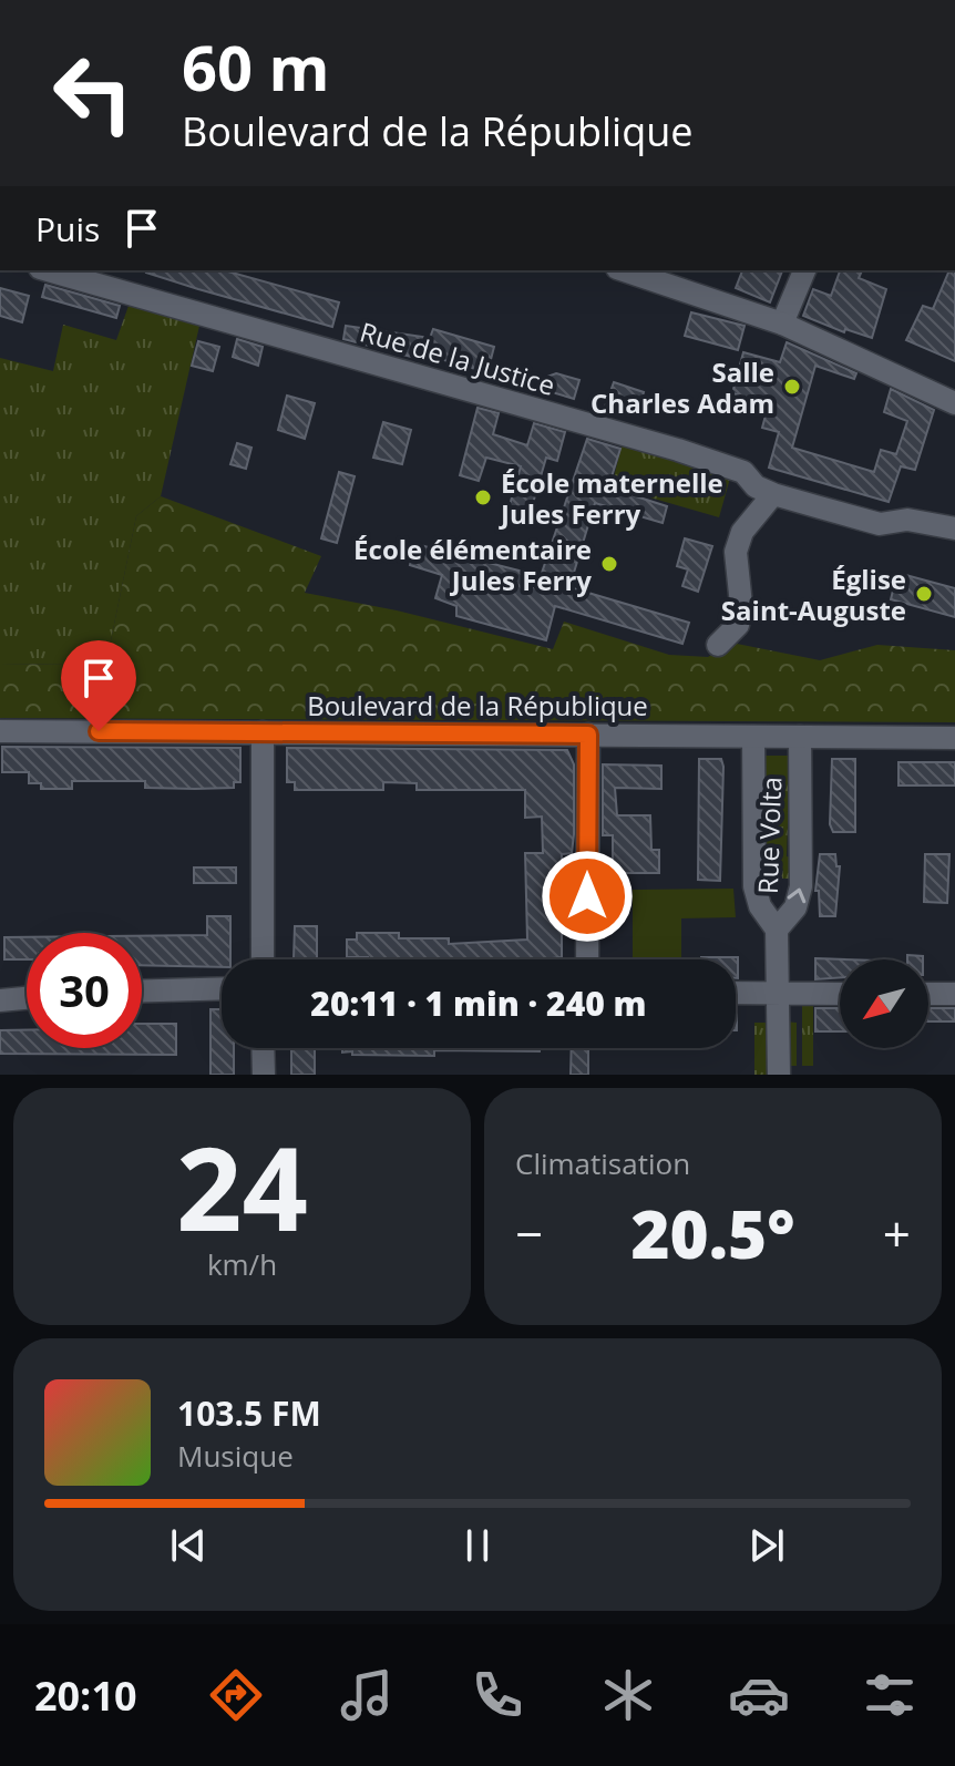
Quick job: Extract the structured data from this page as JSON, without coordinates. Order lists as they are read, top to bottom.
{
  "streets": {
    "street": ["Rue de la Justice", "Boulevard de la République", "Rue Volta"]
  },
  "crossings": [
    ["Boulevard de la République", "Rue Volta"]
  ],
  "places": [
    "Salle Charles Adam",
    "École maternelle Jules Ferry",
    "École élémentaire Jules Ferry",
    "Église Saint-Auguste"
  ],
  "north": "bottom left",
  "page": {
    "turn": ["60 m", "Boulevard de la République"],
    "then": "Puis",
    "limit": "30",
    "trip": "20:11 · 1 min · 240 m",
    "tile": [
      ["24", "km/h"],
      "Climatisation"
    ],
    "heat": ["−", "20.5°", "+"],
    "song": ["103.5 FM", "Musique"],
    "tabs": "20:10"
  }
}
